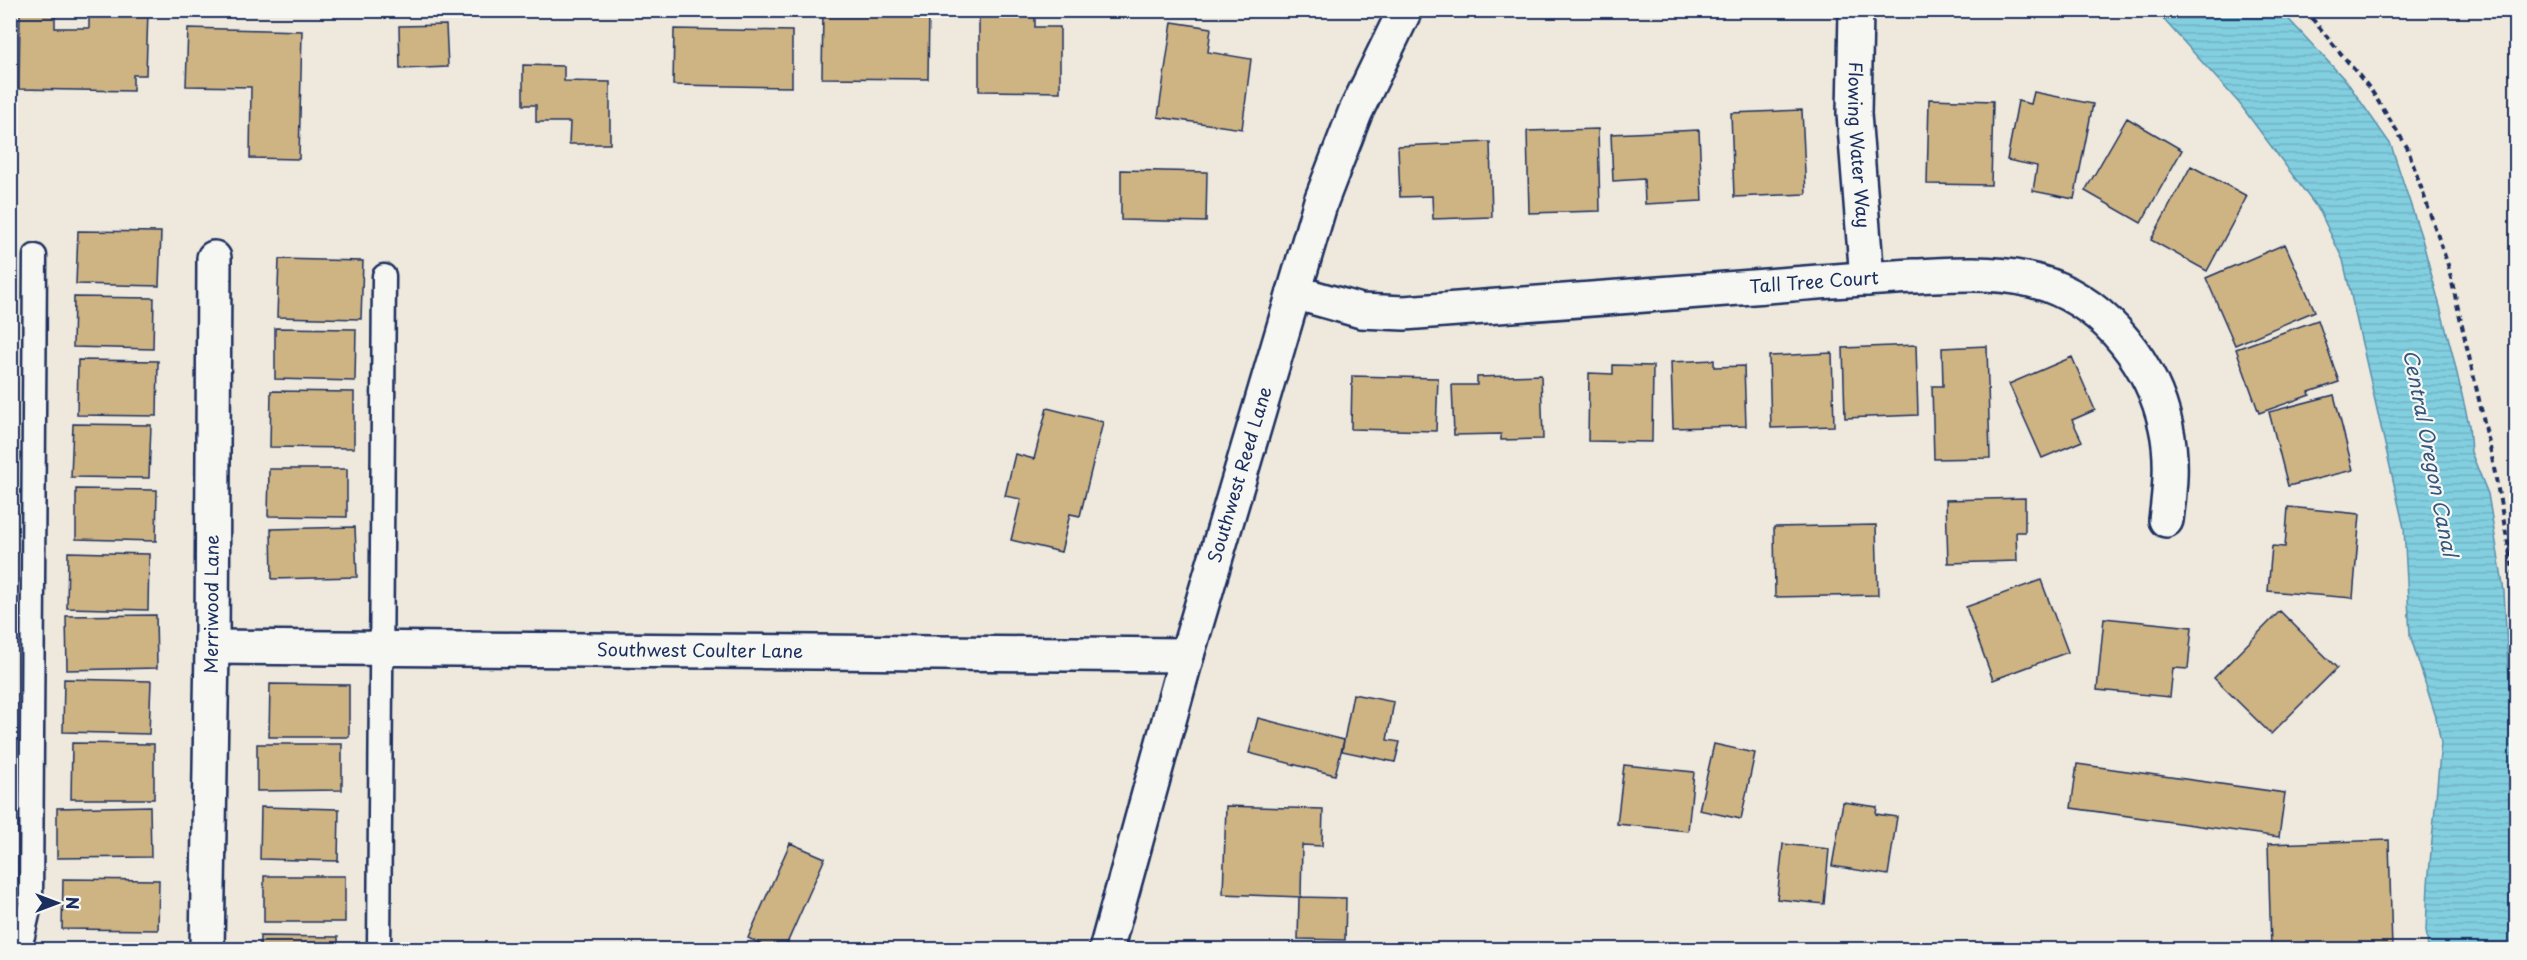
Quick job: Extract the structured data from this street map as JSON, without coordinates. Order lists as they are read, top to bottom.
{
  "streets": {
    "street": [
      "Flowing Water Way",
      "Tall Tree Court",
      "Southwest Reed Lane",
      "Merriwood Lane",
      "Southwest Coulter Lane"
    ]
  },
  "crossings": [
    ["Flowing Water Way", "Tall Tree Court"],
    ["Tall Tree Court", "Southwest Reed Lane"],
    ["Southwest Reed Lane", "Southwest Coulter Lane"],
    ["Merriwood Lane", "Southwest Coulter Lane"]
  ],
  "water": ["Central Oregon Canal"],
  "north": "right"
}
